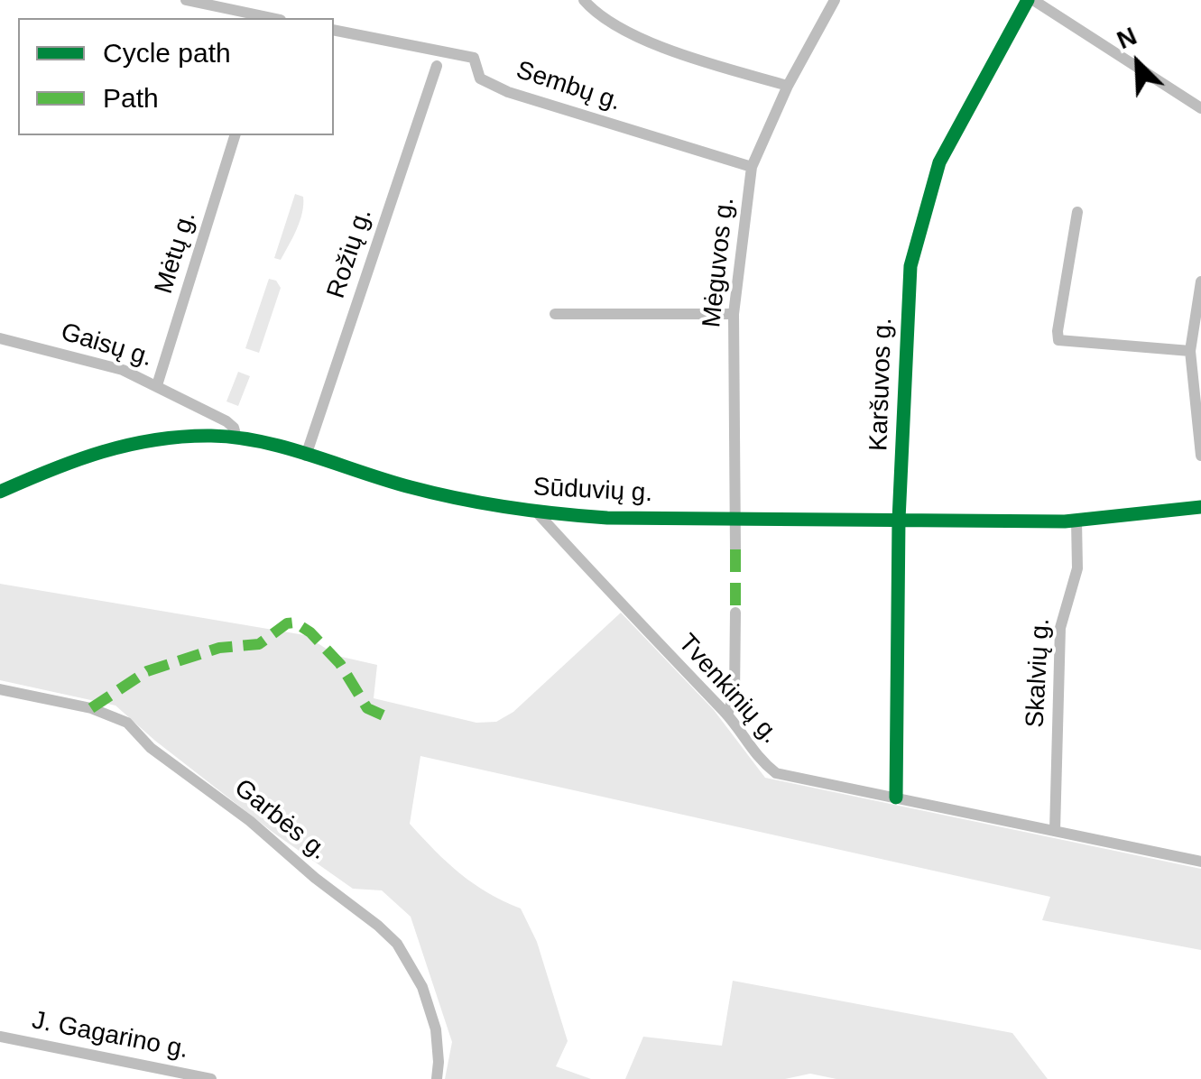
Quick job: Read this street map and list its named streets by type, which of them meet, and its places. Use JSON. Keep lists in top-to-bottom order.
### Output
{
  "streets": {
    "street": [
      "Sembų g.",
      "Mėtų g.",
      "Rožių g.",
      "Mėguvos g.",
      "Gaisų g.",
      "Karšuvos g.",
      "Sūduvių g.",
      "Skalvių g.",
      "Tvenkinių g.",
      "Garbės g.",
      "J. Gagarino g."
    ]
  },
  "crossings": [
    ["Sembų g.", "Mėguvos g."],
    ["Mėtų g.", "Gaisų g."],
    ["Rožių g.", "Sūduvių g."],
    ["Mėguvos g.", "Sūduvių g."],
    ["Gaisų g.", "Sūduvių g."],
    ["Karšuvos g.", "Sūduvių g."],
    ["Karšuvos g.", "Tvenkinių g."],
    ["Sūduvių g.", "Skalvių g."],
    ["Sūduvių g.", "Tvenkinių g."],
    ["Skalvių g.", "Tvenkinių g."]
  ],
  "legend": ["Cycle path", "Path"],
  "north": "top left"
}
